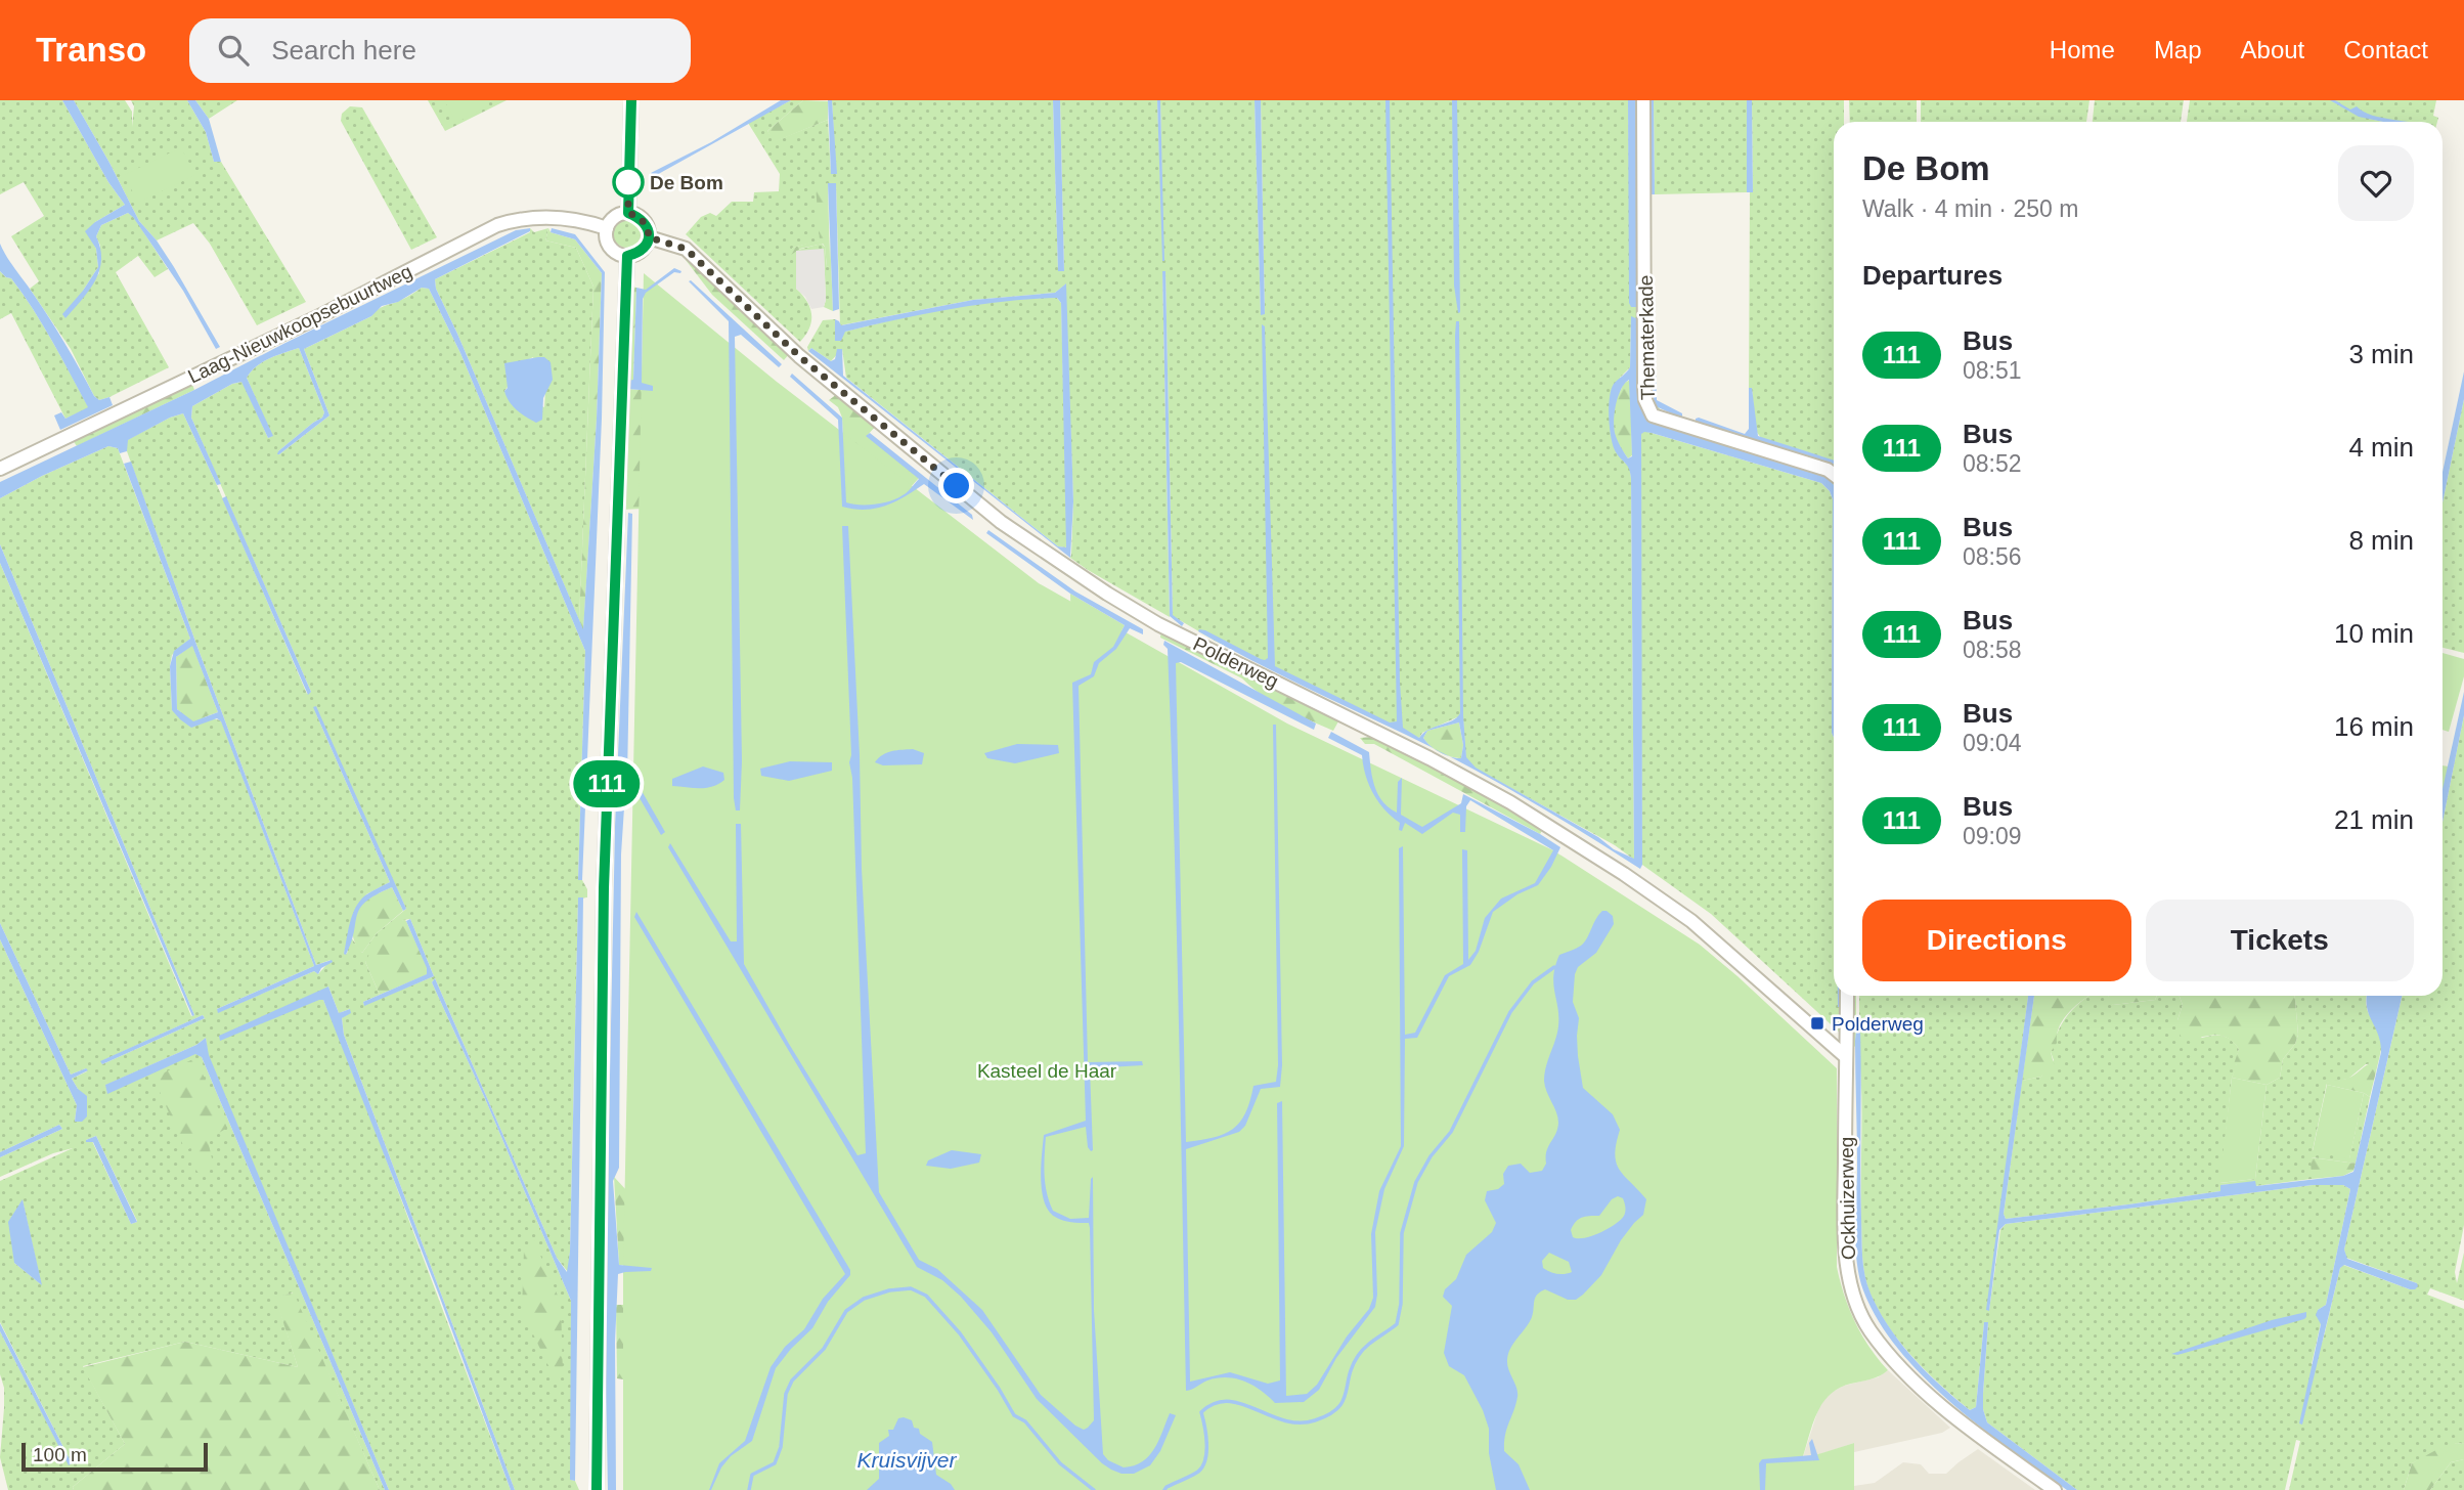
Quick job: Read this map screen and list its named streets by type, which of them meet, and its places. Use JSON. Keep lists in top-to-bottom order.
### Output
{
  "streets": {
    "street": [
      "Laag-Nieuwkoopsebuurtweg",
      "Thematerkade",
      "Polderweg",
      "Ockhuizerweg"
    ]
  },
  "crossings": [
    ["Laag-Nieuwkoopsebuurtweg", "Polderweg"],
    ["Polderweg", "Ockhuizerweg"]
  ],
  "water": ["Kruisvijver"],
  "parks": ["Kasteel de Haar"],
  "places": {
    "other": ["De Bom"],
    "transit": ["Polderweg"]
  },
  "lines": ["bus line 111"],
  "scale_bar": "100 m",
  "page": {
    "header": "Transo",
    "search": "Search here",
    "nav": [
      "Home",
      "Map",
      "About",
      "Contact"
    ],
    "on_map": "111",
    "heading": [
      ["De Bom", "Walk · 4 min · 250 m"],
      "Departures"
    ],
    "list": [
      {
        "mark": "111",
        "name": "Bus",
        "note": "08:51",
        "value": "3 min"
      },
      {
        "mark": "111",
        "name": "Bus",
        "note": "08:52",
        "value": "4 min"
      },
      {
        "mark": "111",
        "name": "Bus",
        "note": "08:56",
        "value": "8 min"
      },
      {
        "mark": "111",
        "name": "Bus",
        "note": "08:58",
        "value": "10 min"
      },
      {
        "mark": "111",
        "name": "Bus",
        "note": "09:04",
        "value": "16 min"
      },
      {
        "mark": "111",
        "name": "Bus",
        "note": "09:09",
        "value": "21 min"
      }
    ],
    "buttons": ["Directions", "Tickets"],
    "scale": "100 m"
  }
}
